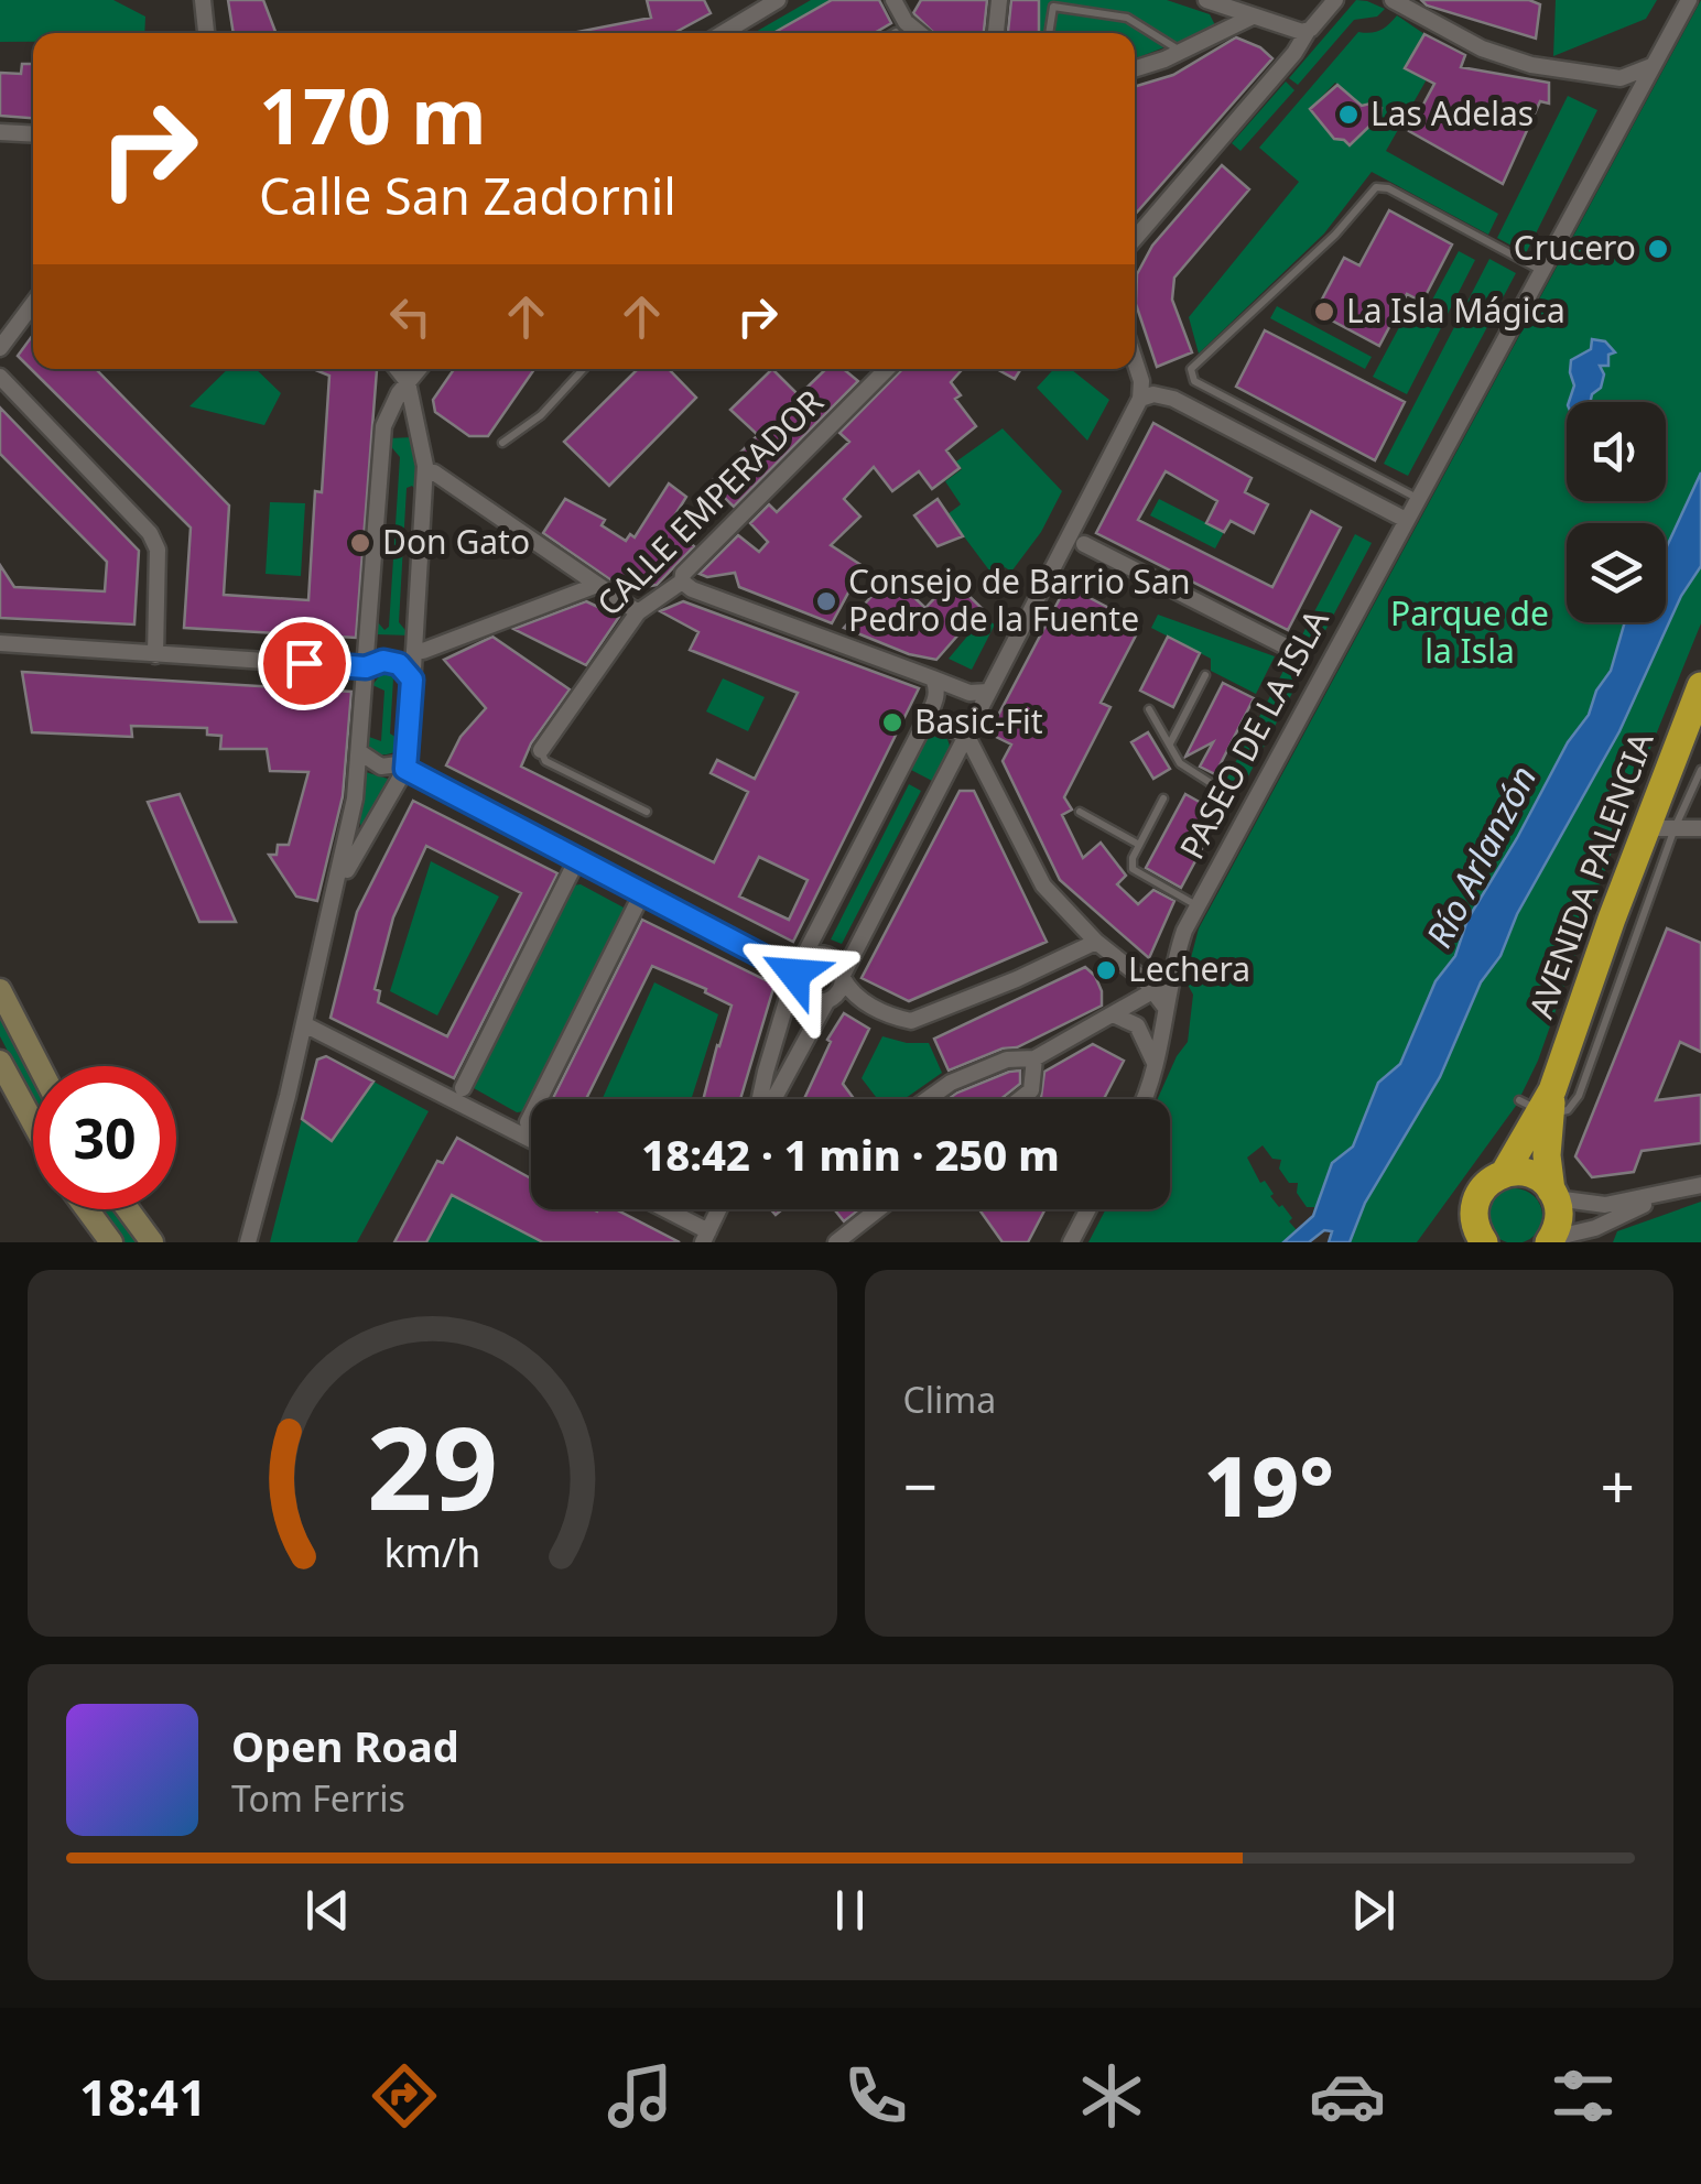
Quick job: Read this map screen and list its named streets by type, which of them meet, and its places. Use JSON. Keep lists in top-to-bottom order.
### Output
{
  "streets": {
    "highway": ["AVENIDA PALENCIA"],
    "street": ["CALLE EMPERADOR", "PASEO DE LA ISLA"]
  },
  "water": ["Río Arlanzón"],
  "parks": ["Parque de la Isla"],
  "places": [
    "Las Adelas",
    "Crucero",
    "La Isla Mágica",
    "Don Gato",
    "Consejo de Barrio San Pedro de la Fuente",
    "Basic-Fit",
    "Lechera"
  ],
  "page": {
    "turn": ["170 m", "Calle San Zadornil"],
    "limit": "30",
    "trip": "18:42 · 1 min · 250 m",
    "tile": "Clima",
    "heat": ["−", "19°", "+"],
    "song": ["Open Road", "Tom Ferris"],
    "tabs": "18:41",
    "gauge": ["29", "km/h"]
  }
}
